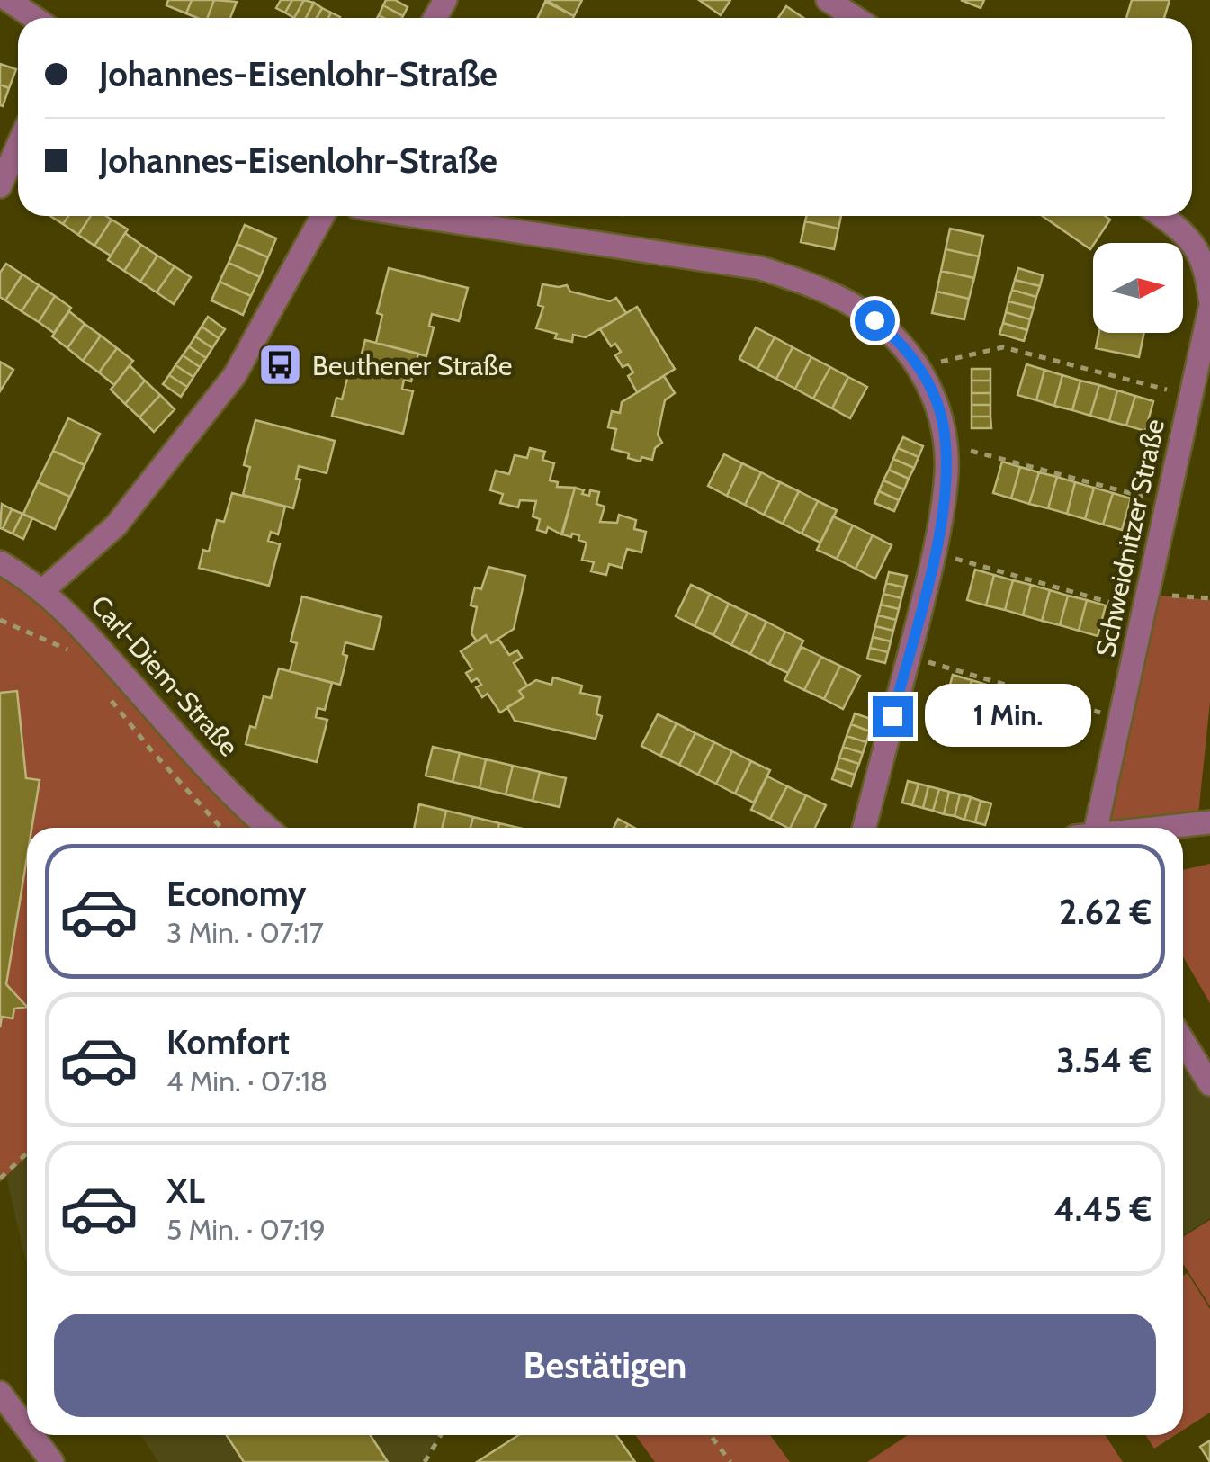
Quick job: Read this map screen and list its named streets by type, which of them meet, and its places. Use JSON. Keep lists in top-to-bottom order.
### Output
{
  "streets": {
    "street": ["Schweidnitzer Straße", "Carl-Diem-Straße"]
  },
  "places": {
    "bus stop": ["Beuthener Straße"]
  },
  "north": "right",
  "page": {
    "banner": ["Johannes-Eisenlohr-Straße", "Johannes-Eisenlohr-Straße"],
    "bubble": "1 Min.",
    "list": [
      {
        "name": "Economy",
        "note": "3 Min. · 07:17",
        "value": "2.62 €"
      },
      {
        "name": "Komfort",
        "note": "4 Min. · 07:18",
        "value": "3.54 €"
      },
      {
        "name": "XL",
        "note": "5 Min. · 07:19",
        "value": "4.45 €"
      }
    ],
    "buttons": "Bestätigen"
  }
}
